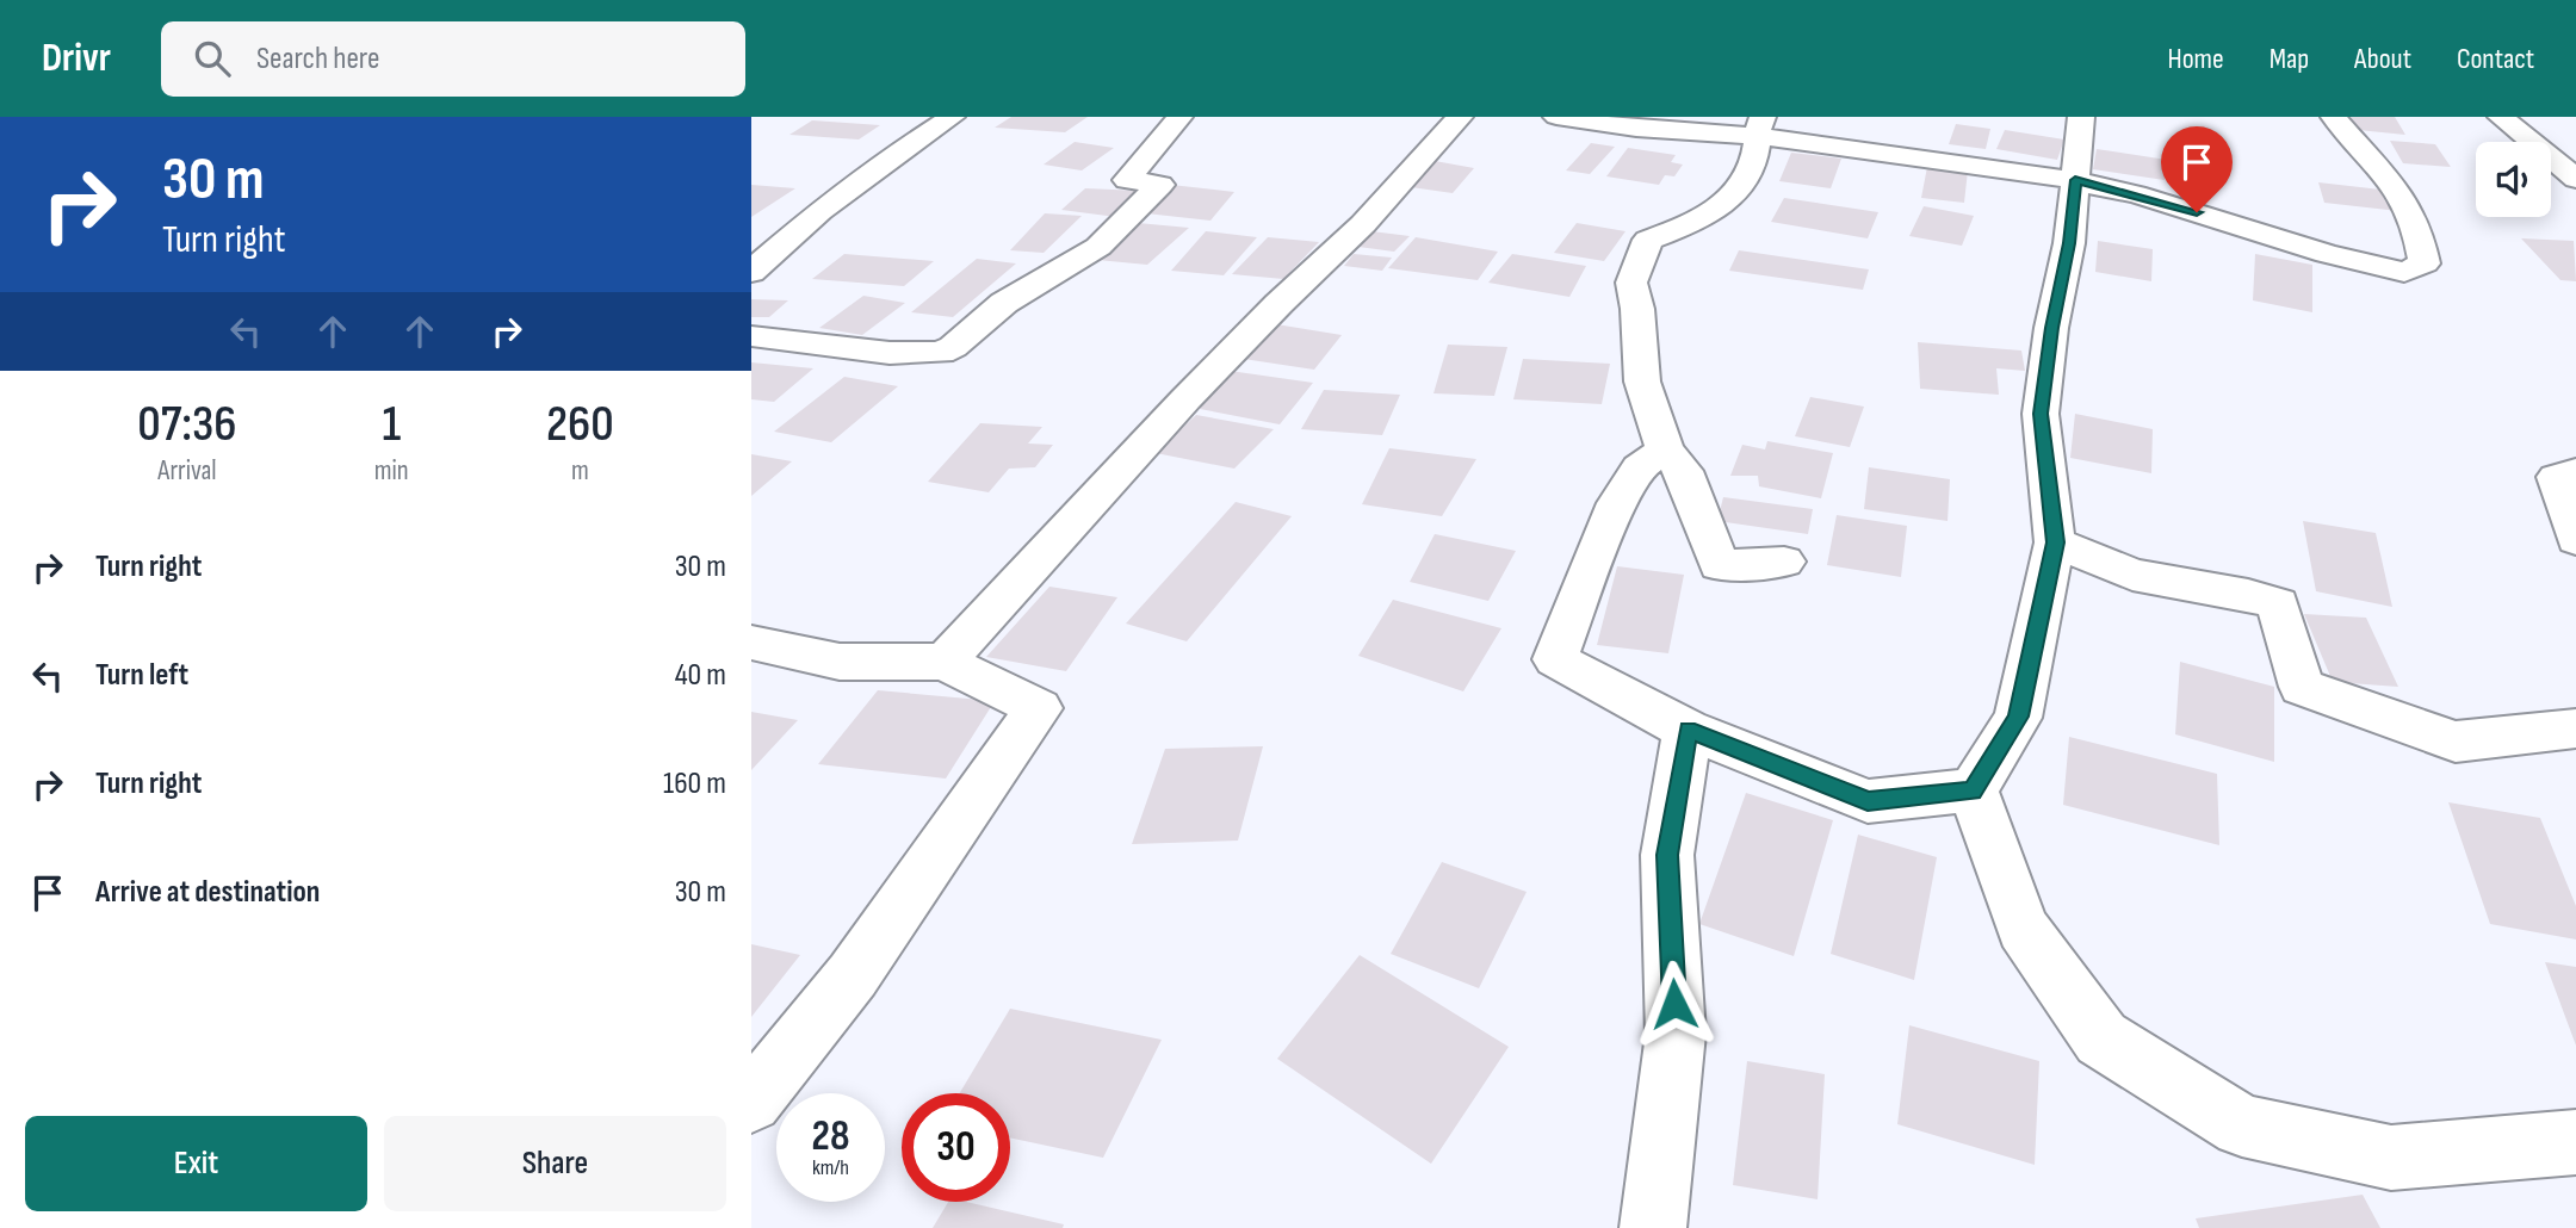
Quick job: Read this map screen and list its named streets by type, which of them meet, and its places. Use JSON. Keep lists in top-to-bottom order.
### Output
{
  "page": {
    "header": "Drivr",
    "search": "Search here",
    "nav": [
      "Home",
      "Map",
      "About",
      "Contact"
    ],
    "turn": ["30 m", "Turn right"],
    "eta": [
      "07:36",
      "Arrival",
      "1",
      "min",
      "260",
      "m"
    ],
    "list": [
      {
        "name": "Turn right",
        "value": "30 m"
      },
      {
        "name": "Turn left",
        "value": "40 m"
      },
      {
        "name": "Turn right",
        "value": "160 m"
      },
      {
        "name": "Arrive at destination",
        "value": "30 m"
      }
    ],
    "speed": "28 km/h",
    "limit": "30",
    "buttons": ["Exit", "Share"]
  }
}
